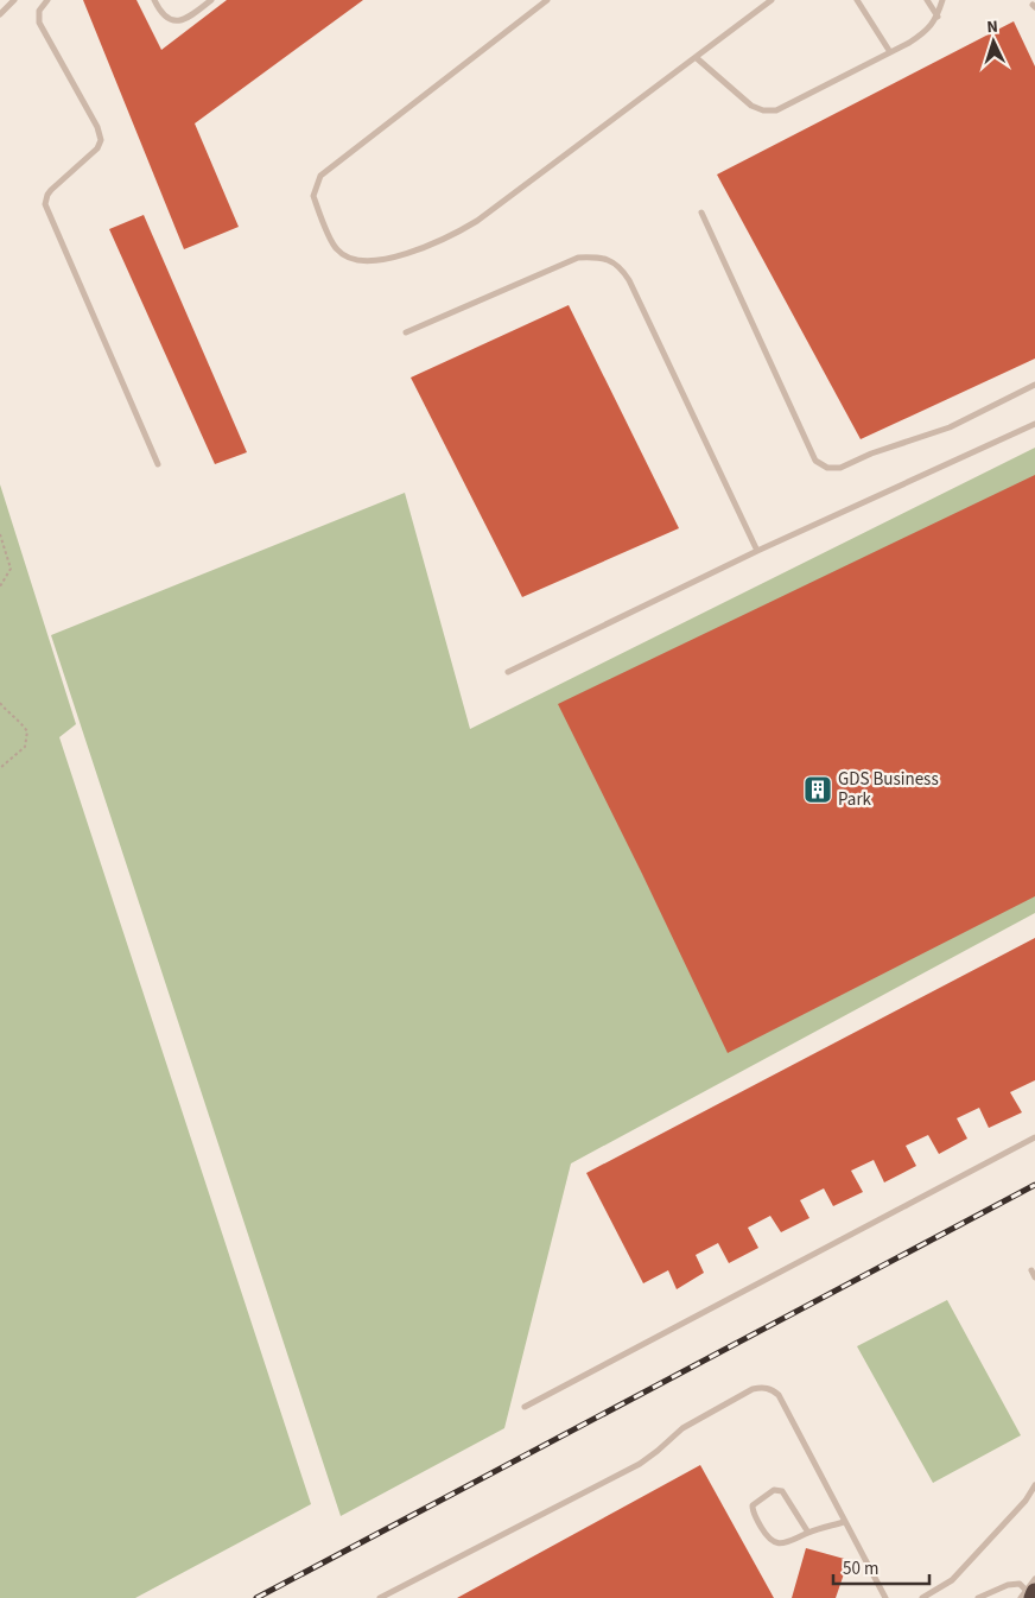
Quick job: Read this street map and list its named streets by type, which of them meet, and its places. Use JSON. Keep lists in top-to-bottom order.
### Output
{
  "places": {
    "building": ["GDS Business Park"]
  },
  "scale_bar": "50 m",
  "north": "top"
}
